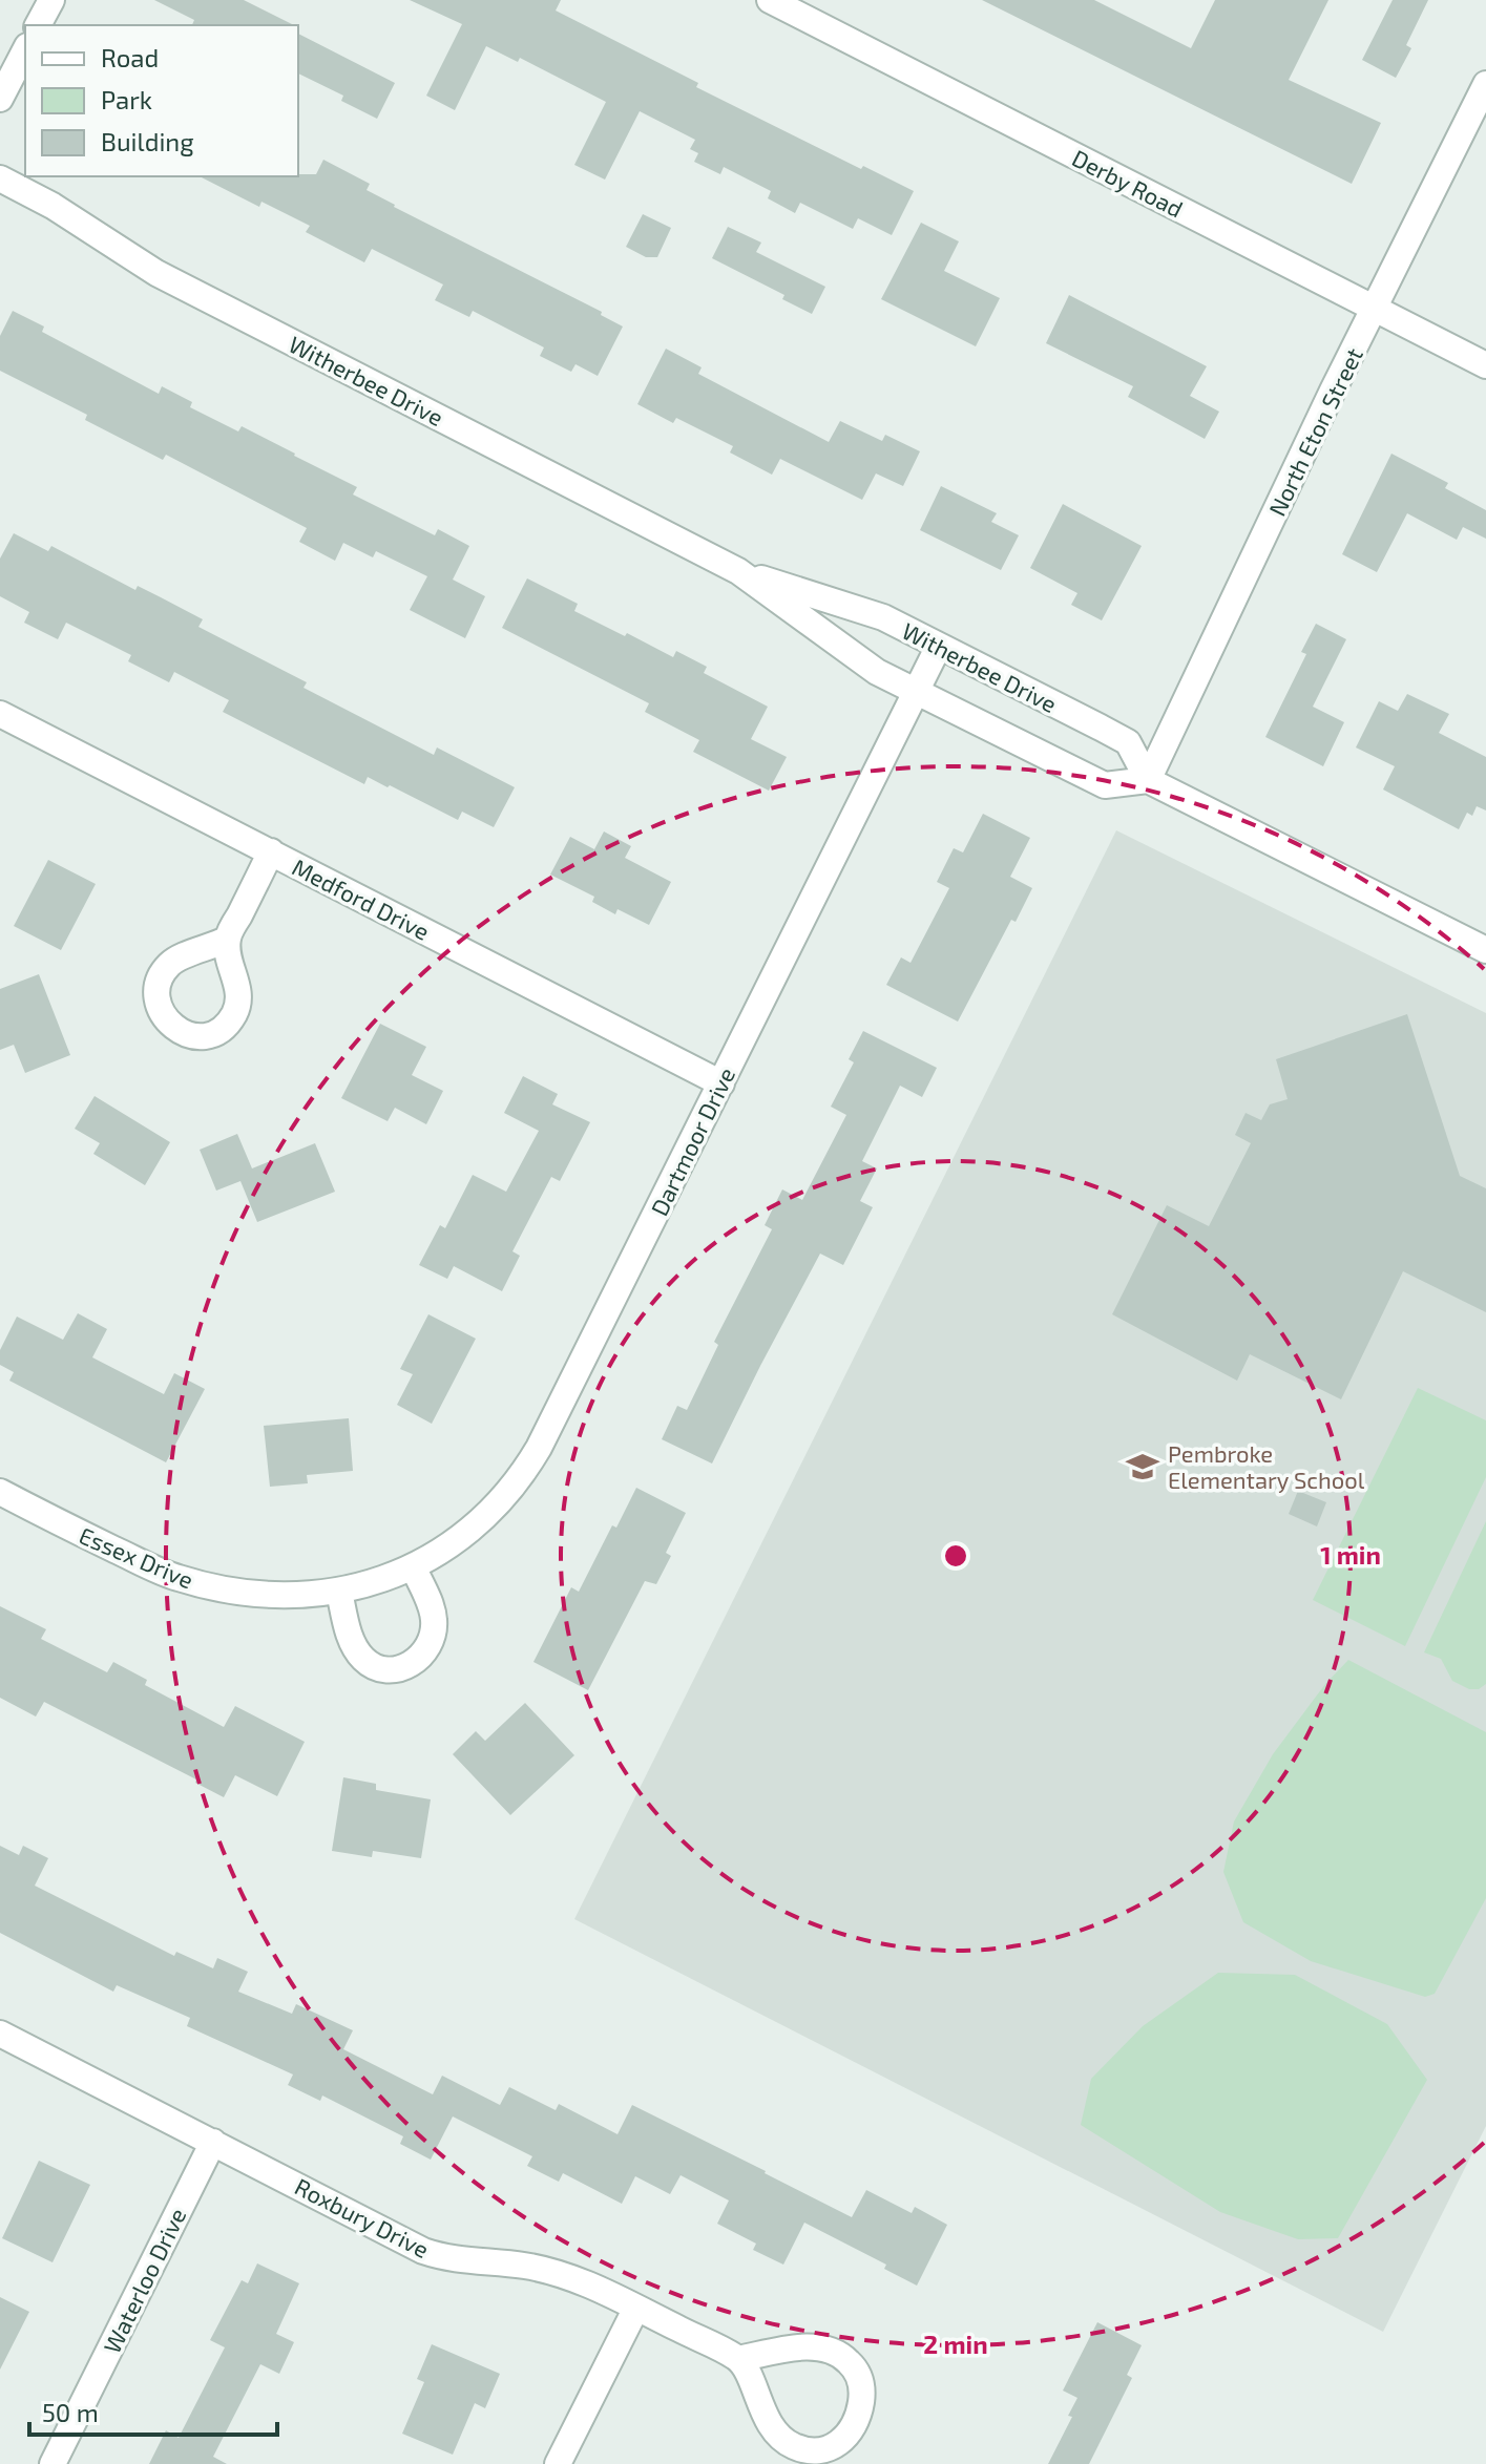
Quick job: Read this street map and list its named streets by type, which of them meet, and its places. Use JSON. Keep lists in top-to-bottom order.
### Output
{
  "streets": {
    "street": [
      "Derby Road",
      "Witherbee Drive",
      "North Eton Street",
      "Medford Drive",
      "Dartmoor Drive",
      "Essex Drive",
      "Roxbury Drive",
      "Waterloo Drive"
    ]
  },
  "crossings": [
    ["Derby Road", "North Eton Street"],
    ["Witherbee Drive", "North Eton Street"],
    ["Witherbee Drive", "Dartmoor Drive"],
    ["Medford Drive", "Dartmoor Drive"],
    ["Dartmoor Drive", "Essex Drive"],
    ["Roxbury Drive", "Waterloo Drive"]
  ],
  "places": {
    "school or university": ["Pembroke Elementary School"]
  },
  "legend": ["Road", "Park", "Building"],
  "scale_bar": "50 m",
  "rings": ["1 min", "2 min"]
}
